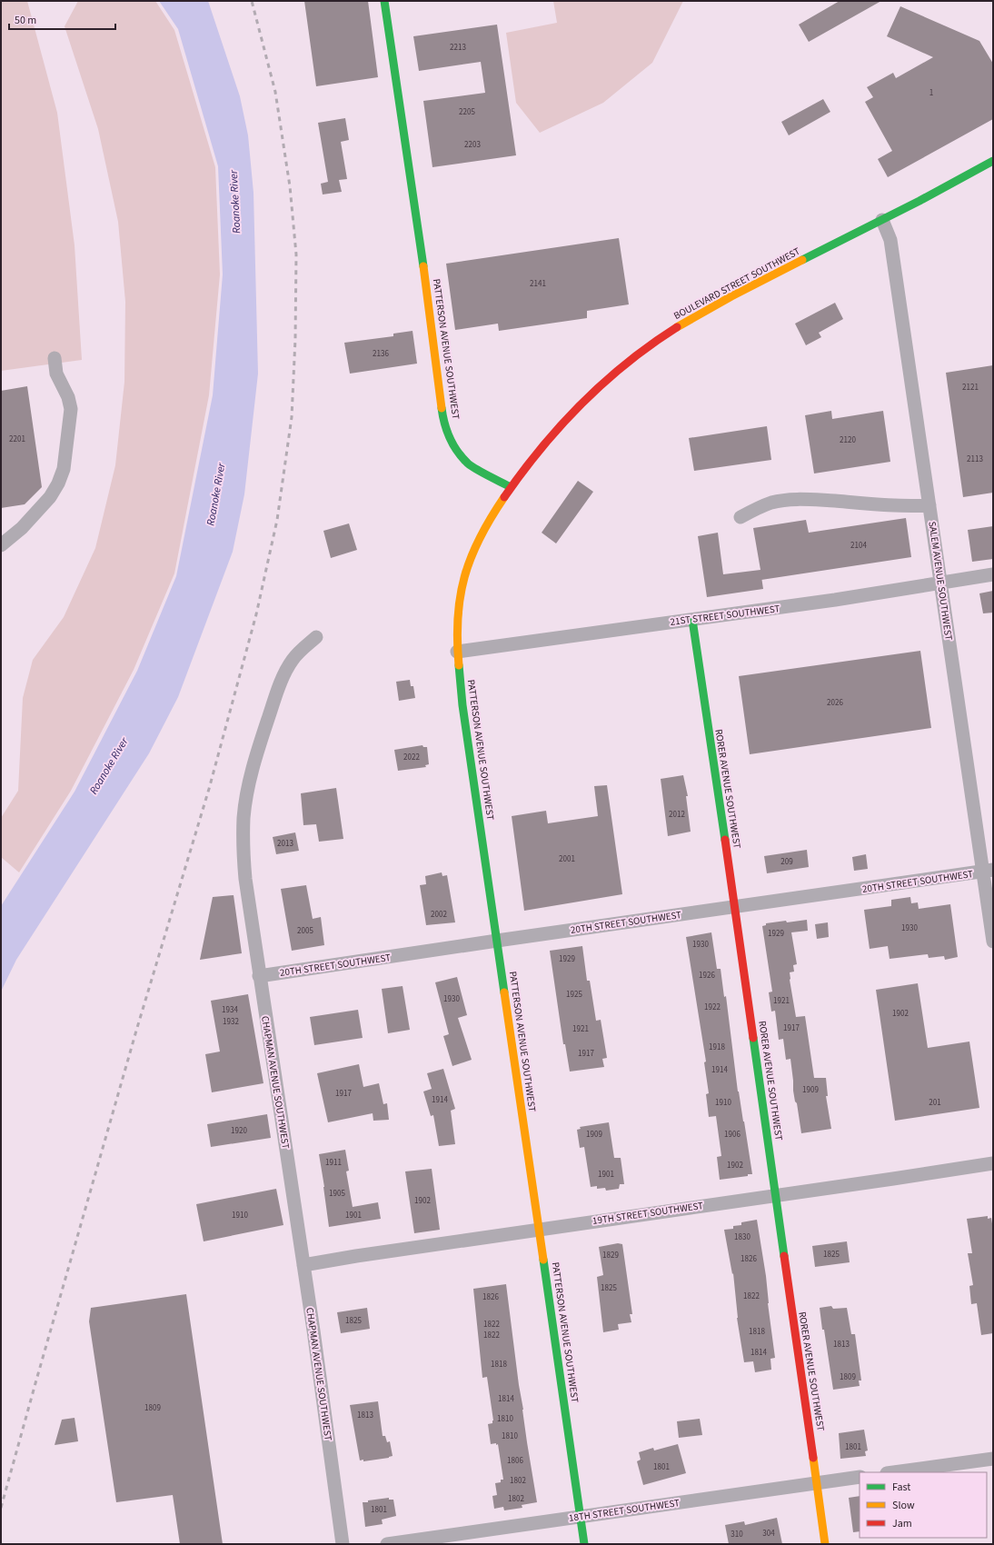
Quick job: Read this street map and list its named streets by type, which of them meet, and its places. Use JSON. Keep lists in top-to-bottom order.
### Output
{
  "streets": {
    "main road": ["BOULEVARD STREET SOUTHWEST", "PATTERSON AVENUE SOUTHWEST", "RORER AVENUE SOUTHWEST"],
    "street": [
      "SALEM AVENUE SOUTHWEST",
      "21ST STREET SOUTHWEST",
      "20TH STREET SOUTHWEST",
      "CHAPMAN AVENUE SOUTHWEST",
      "19TH STREET SOUTHWEST",
      "18TH STREET SOUTHWEST"
    ]
  },
  "crossings": [
    ["BOULEVARD STREET SOUTHWEST", "PATTERSON AVENUE SOUTHWEST"],
    ["BOULEVARD STREET SOUTHWEST", "SALEM AVENUE SOUTHWEST"],
    ["PATTERSON AVENUE SOUTHWEST", "21ST STREET SOUTHWEST"],
    ["PATTERSON AVENUE SOUTHWEST", "20TH STREET SOUTHWEST"],
    ["PATTERSON AVENUE SOUTHWEST", "19TH STREET SOUTHWEST"],
    ["PATTERSON AVENUE SOUTHWEST", "18TH STREET SOUTHWEST"],
    ["SALEM AVENUE SOUTHWEST", "21ST STREET SOUTHWEST"],
    ["SALEM AVENUE SOUTHWEST", "20TH STREET SOUTHWEST"],
    ["21ST STREET SOUTHWEST", "RORER AVENUE SOUTHWEST"],
    ["RORER AVENUE SOUTHWEST", "20TH STREET SOUTHWEST"],
    ["RORER AVENUE SOUTHWEST", "19TH STREET SOUTHWEST"],
    ["RORER AVENUE SOUTHWEST", "18TH STREET SOUTHWEST"],
    ["20TH STREET SOUTHWEST", "CHAPMAN AVENUE SOUTHWEST"],
    ["CHAPMAN AVENUE SOUTHWEST", "19TH STREET SOUTHWEST"]
  ],
  "water": ["Roanoke River"],
  "house_numbers": [
    "2213",
    "1",
    "2205",
    "2203",
    "2141",
    "2136",
    "2121",
    "2201",
    "2120",
    "2113",
    "2104",
    "2026",
    "2022",
    "2012",
    "2013",
    "2001",
    "209",
    "2002",
    "1930",
    "2005",
    "1929",
    "1930",
    "1929",
    "1926",
    "1925",
    "1930",
    "1921",
    "1922",
    "1934",
    "1902",
    "1932",
    "1917",
    "1921",
    "1918",
    "1917",
    "1914",
    "1909",
    "1917",
    "1914",
    "1910",
    "201",
    "1920",
    "1909",
    "1906",
    "1911",
    "1902",
    "1901",
    "1905",
    "1902",
    "1910",
    "1901",
    "1830",
    "1825",
    "1829",
    "1826",
    "1825",
    "1822",
    "1826",
    "1825",
    "1822",
    "1818",
    "1822",
    "1813",
    "1814",
    "1818",
    "1809",
    "1814",
    "1809",
    "1813",
    "1810",
    "1810",
    "1801",
    "1806",
    "1801",
    "1802",
    "1802",
    "1801",
    "304",
    "310"
  ],
  "legend": ["Fast", "Slow", "Jam"],
  "scale_bar": "50 m"
}
